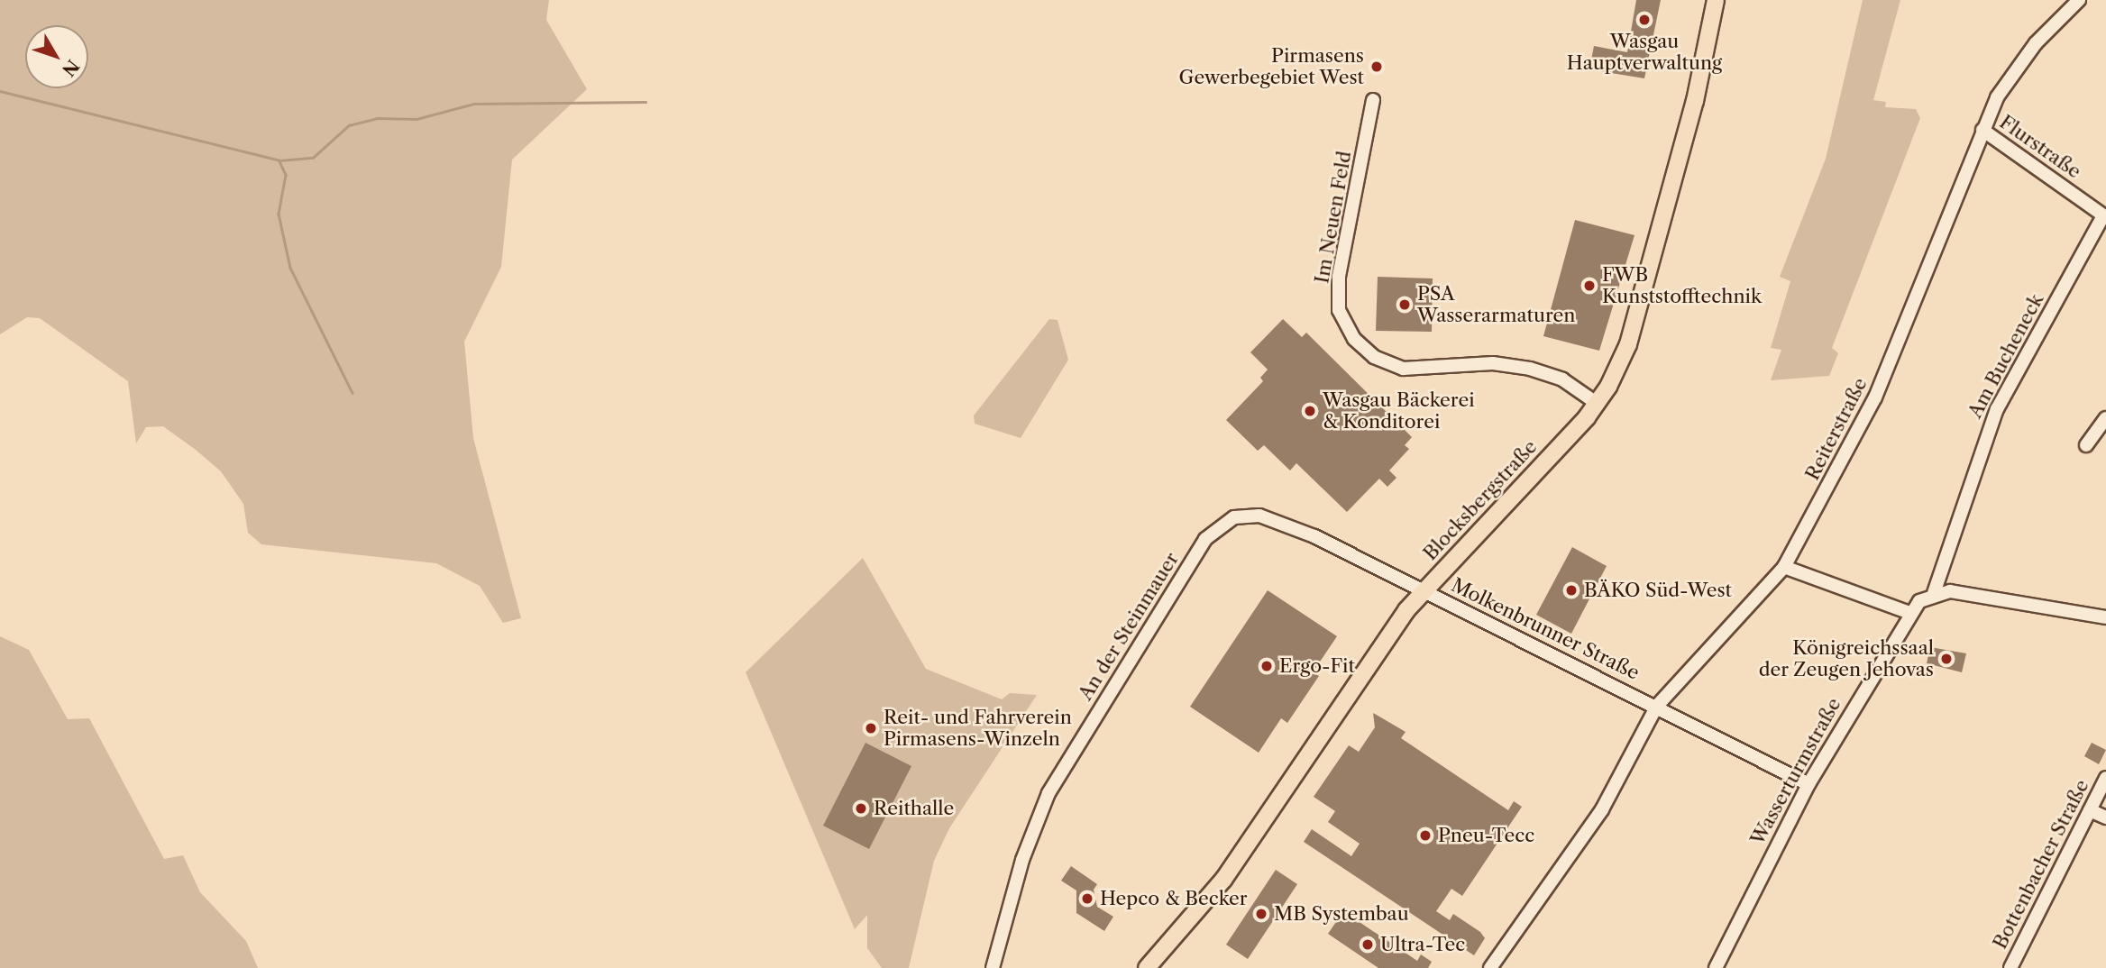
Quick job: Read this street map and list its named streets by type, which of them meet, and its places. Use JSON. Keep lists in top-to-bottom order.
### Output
{
  "streets": {
    "main road": ["Blocksbergstraße"],
    "street": [
      "Flurstraße",
      "Im Neuen Feld",
      "Am Bucheneck",
      "Reiterstraße",
      "An der Steinmauer",
      "Molkenbrunner Straße",
      "Wasserturmstraße",
      "Bottenbacher Straße"
    ]
  },
  "crossings": [
    ["Flurstraße", "Am Bucheneck"],
    ["Flurstraße", "Reiterstraße"],
    ["Im Neuen Feld", "Blocksbergstraße"],
    ["Am Bucheneck", "Wasserturmstraße"],
    ["Reiterstraße", "Molkenbrunner Straße"],
    ["Blocksbergstraße", "Molkenbrunner Straße"],
    ["An der Steinmauer", "Molkenbrunner Straße"],
    ["Molkenbrunner Straße", "Wasserturmstraße"]
  ],
  "places": [
    "Wasgau Hauptverwaltung",
    "Pirmasens Gewerbegebiet West",
    "FWB Kunststofftechnik",
    "PSA Wasserarmaturen",
    "Wasgau Bäckerei & Konditorei",
    "BÄKO Süd-West",
    "Königreichssaal der Zeugen Jehovas",
    "Ergo-Fit",
    "Reit- und Fahrverein Pirmasens-Winzeln",
    "Reithalle",
    "Pneu-Tecc",
    "Hepco & Becker",
    "MB Systembau",
    "Ultra-Tec"
  ],
  "north": "bottom right"
}
